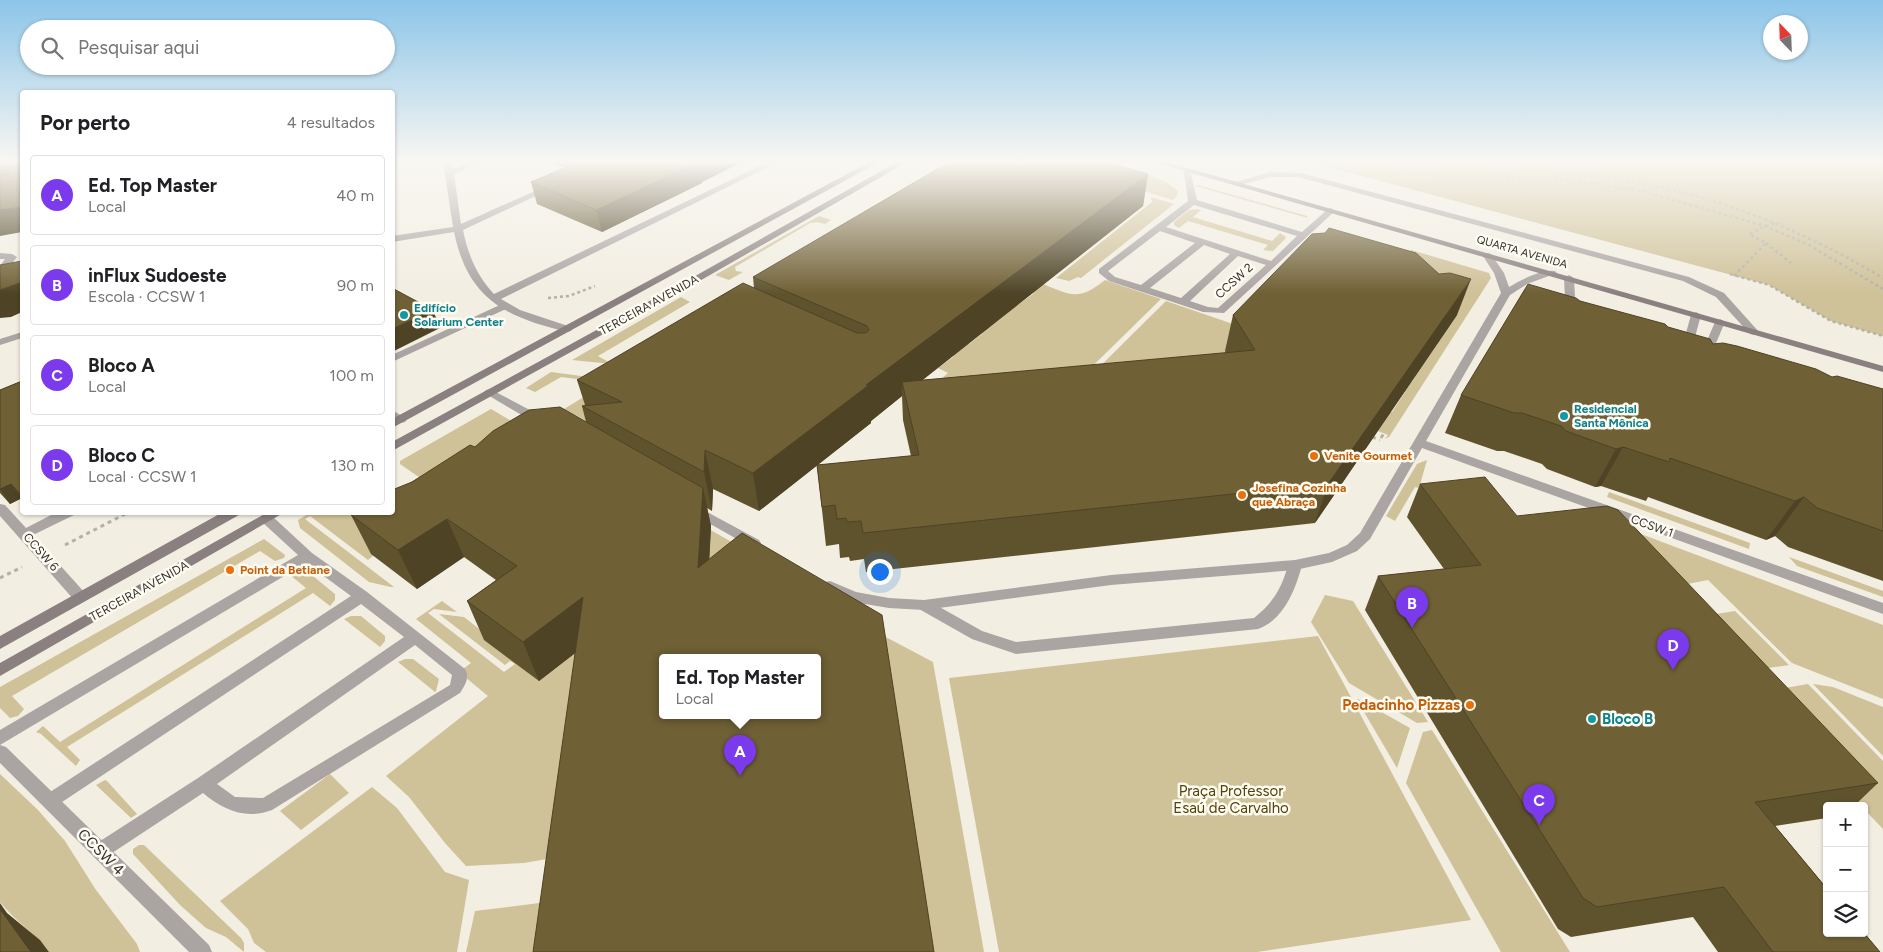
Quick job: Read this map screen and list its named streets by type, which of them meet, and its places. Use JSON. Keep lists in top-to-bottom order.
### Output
{
  "streets": {
    "street": [
      "QUARTA AVENIDA",
      "CCSW 2",
      "TERCEIRA AVENIDA",
      "CCSW 1",
      "CCSW 6",
      "CCSW 4"
    ]
  },
  "crossings": [
    ["QUARTA AVENIDA", "CCSW 2"],
    ["TERCEIRA AVENIDA", "CCSW 6"]
  ],
  "parks": ["Praça Professor Esaú de Carvalho"],
  "places": [
    "Edifício Solarium Center",
    "Residencial Santa Mônica",
    "Venite Gourmet",
    "Josefina Cozinha que Abraça",
    "Point da Betiane",
    "Pedacinho Pizzas",
    "Bloco B"
  ],
  "north": "top left",
  "page": {
    "search": "Pesquisar aqui",
    "heading": ["Por perto", "4 resultados"],
    "list": [
      {
        "mark": "A",
        "name": "Ed. Top Master",
        "note": "Local",
        "value": "40 m"
      },
      {
        "mark": "B",
        "name": "inFlux Sudoeste",
        "note": "Escola · CCSW 1",
        "value": "90 m"
      },
      {
        "mark": "C",
        "name": "Bloco A",
        "note": "Local",
        "value": "100 m"
      },
      {
        "mark": "D",
        "name": "Bloco C",
        "note": "Local · CCSW 1",
        "value": "130 m"
      }
    ],
    "pins": [
      "B",
      "D",
      "A",
      "C"
    ],
    "popup": ["Ed. Top Master", "Local"],
    "map_buttons": ["+", "−"]
  }
}
